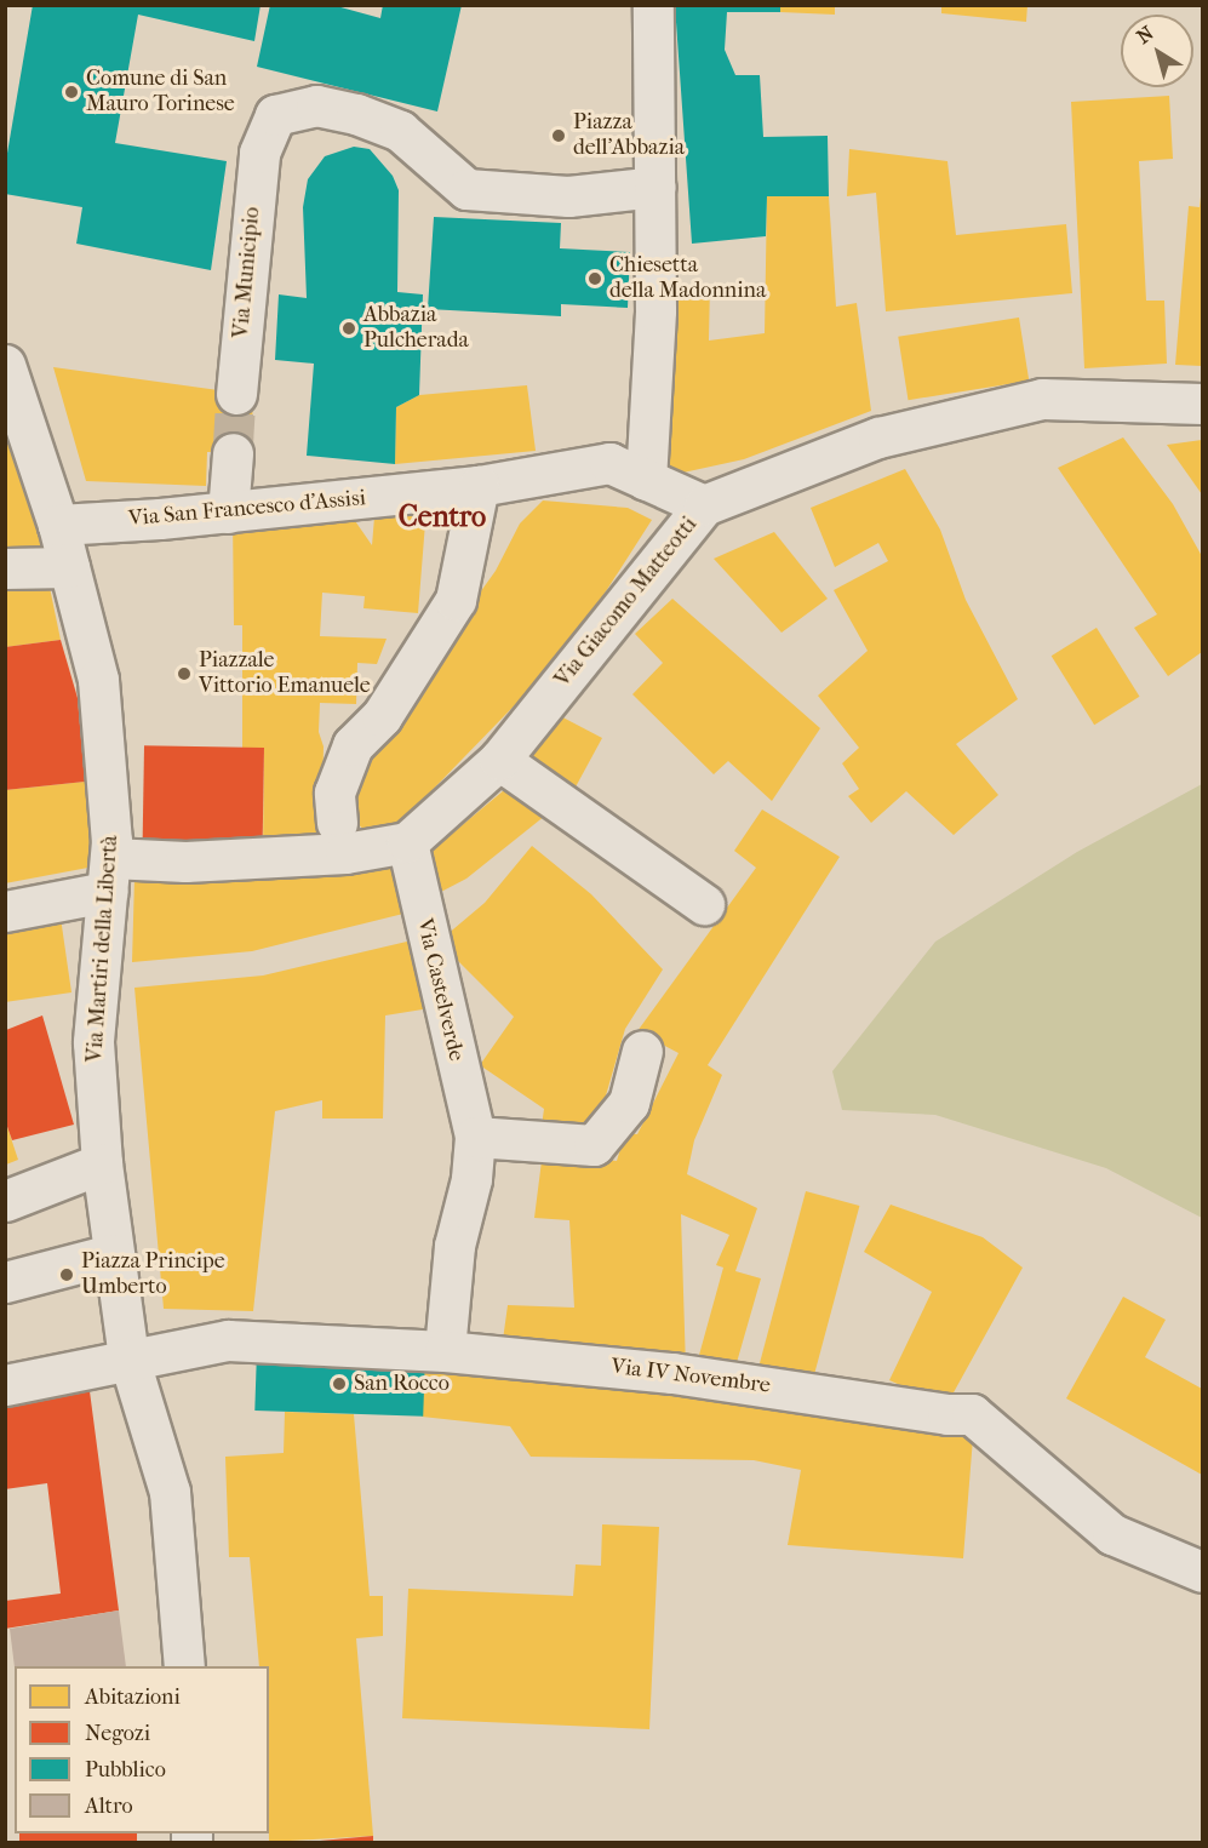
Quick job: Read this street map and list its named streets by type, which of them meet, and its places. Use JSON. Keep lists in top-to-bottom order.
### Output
{
  "streets": {
    "street": [
      "Via Municipio",
      "Via San Francesco d'Assisi",
      "Via Giacomo Matteotti",
      "Via Martiri della Libertà",
      "Via Castelverde",
      "Via IV Novembre"
    ]
  },
  "crossings": [
    ["Via San Francesco d'Assisi", "Via Giacomo Matteotti"],
    ["Via San Francesco d'Assisi", "Via Martiri della Libertà"],
    ["Via Giacomo Matteotti", "Via Castelverde"],
    ["Via Martiri della Libertà", "Via IV Novembre"],
    ["Via Castelverde", "Via IV Novembre"]
  ],
  "districts": ["Centro"],
  "places": [
    "Comune di San Mauro Torinese",
    "Piazza dell'Abbazia",
    "Chiesetta della Madonnina",
    "Abbazia Pulcherada",
    "Piazzale Vittorio Emanuele",
    "Piazza Principe Umberto",
    "San Rocco"
  ],
  "legend": [
    "Abitazioni",
    "Negozi",
    "Pubblico",
    "Altro"
  ],
  "north": "top left"
}
